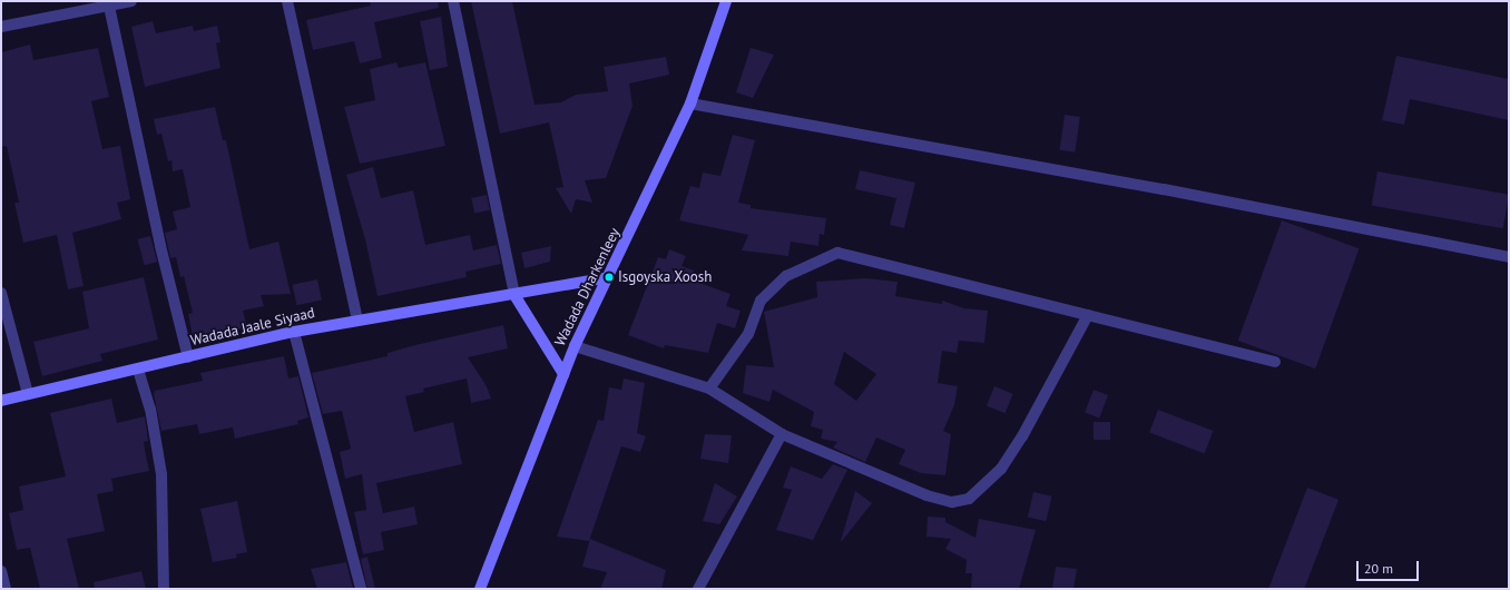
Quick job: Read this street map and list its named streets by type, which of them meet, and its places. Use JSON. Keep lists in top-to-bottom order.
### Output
{
  "streets": {
    "main road": ["Wadada Dharkenleey", "Wadada Jaale Siyaad"]
  },
  "crossings": [
    ["Wadada Dharkenleey", "Wadada Jaale Siyaad"]
  ],
  "places": ["Isgoyska Xoosh"],
  "scale_bar": "20 m"
}
